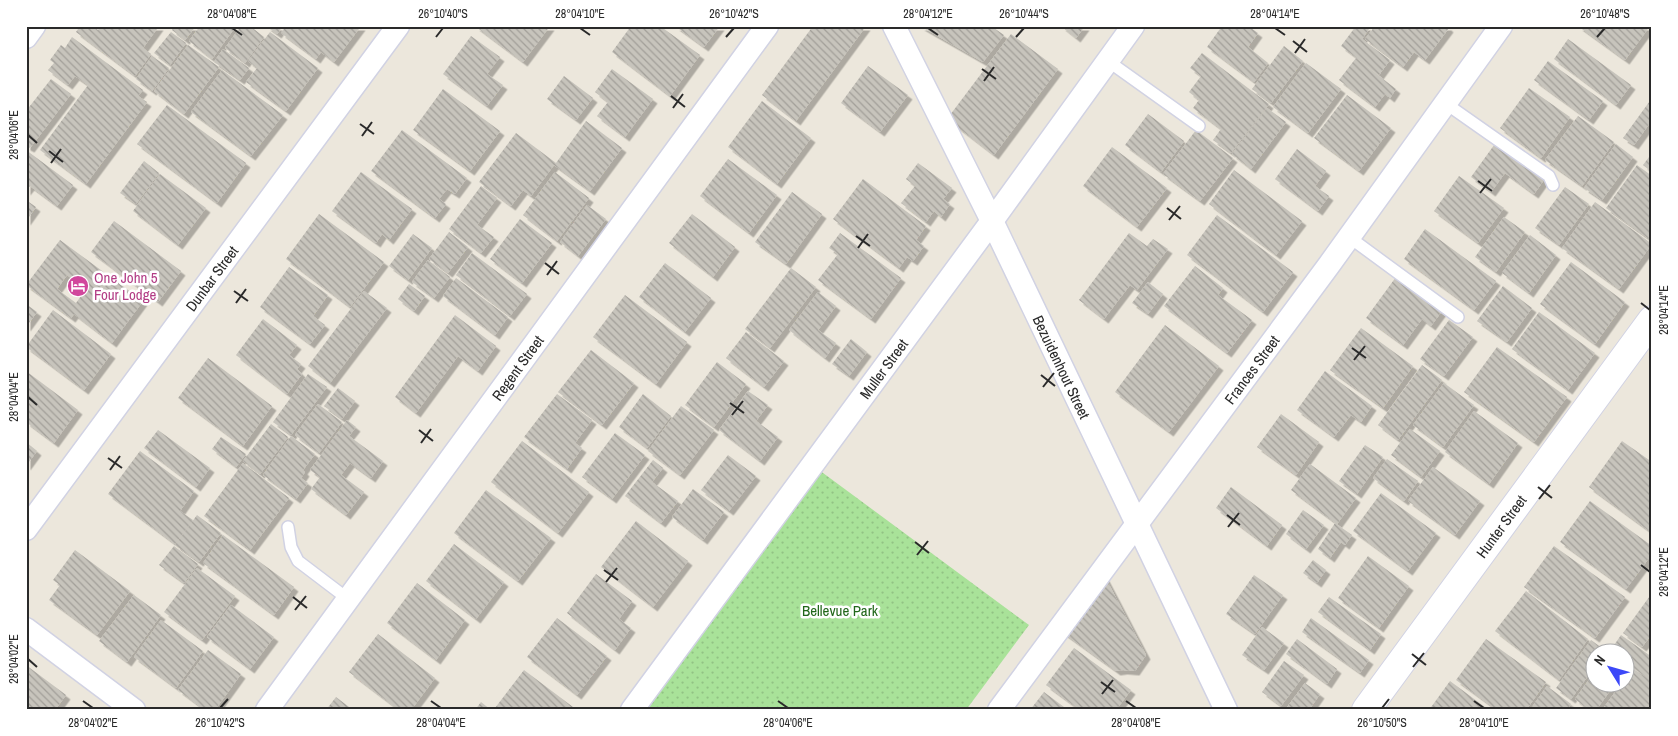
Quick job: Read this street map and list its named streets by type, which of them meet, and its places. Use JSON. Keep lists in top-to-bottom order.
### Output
{
  "streets": {
    "main road": ["Hunter Street"],
    "street": [
      "Dunbar Street",
      "Bezuidenhout Street",
      "Regent Street",
      "Muller Street",
      "Frances Street"
    ]
  },
  "crossings": [
    ["Bezuidenhout Street", "Muller Street"],
    ["Bezuidenhout Street", "Frances Street"]
  ],
  "parks": ["Bellevue Park"],
  "places": {
    "hotel": ["One John 5 Four Lodge"]
  },
  "north": "top left",
  "coordinates": [
    "28°04'08\"E",
    "26°10'40\"S",
    "28°04'10\"E",
    "26°10'42\"S",
    "28°04'12\"E",
    "26°10'44\"S",
    "28°04'14\"E",
    "26°10'48\"S",
    "28°04'06\"E",
    "28°04'04\"E",
    "28°04'02\"E",
    "26°10'50\"S"
  ]
}
